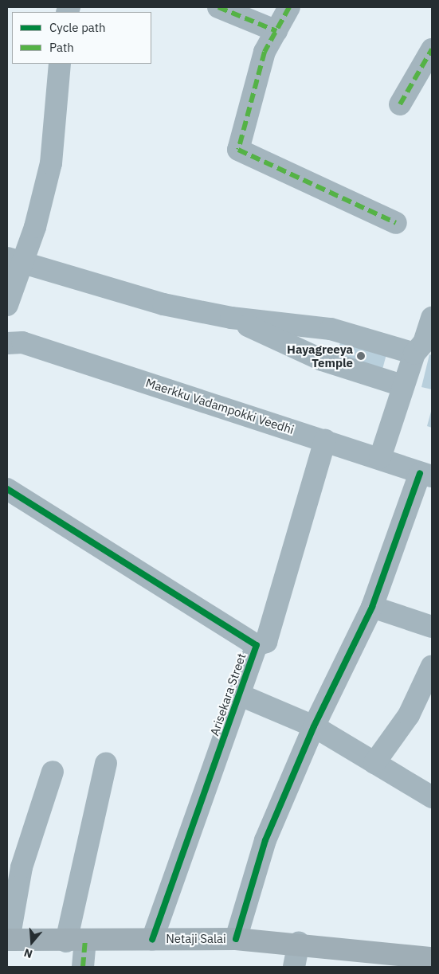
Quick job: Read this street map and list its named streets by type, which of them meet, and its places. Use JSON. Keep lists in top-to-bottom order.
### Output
{
  "streets": {
    "main road": ["Netaji Salai"],
    "street": ["Maerkku Vadampokki Veedhi", "Arisekara Street"]
  },
  "crossings": [
    ["Arisekara Street", "Netaji Salai"]
  ],
  "places": ["Hayagreeya Temple"],
  "legend": ["Cycle path", "Path"],
  "north": "bottom"
}
